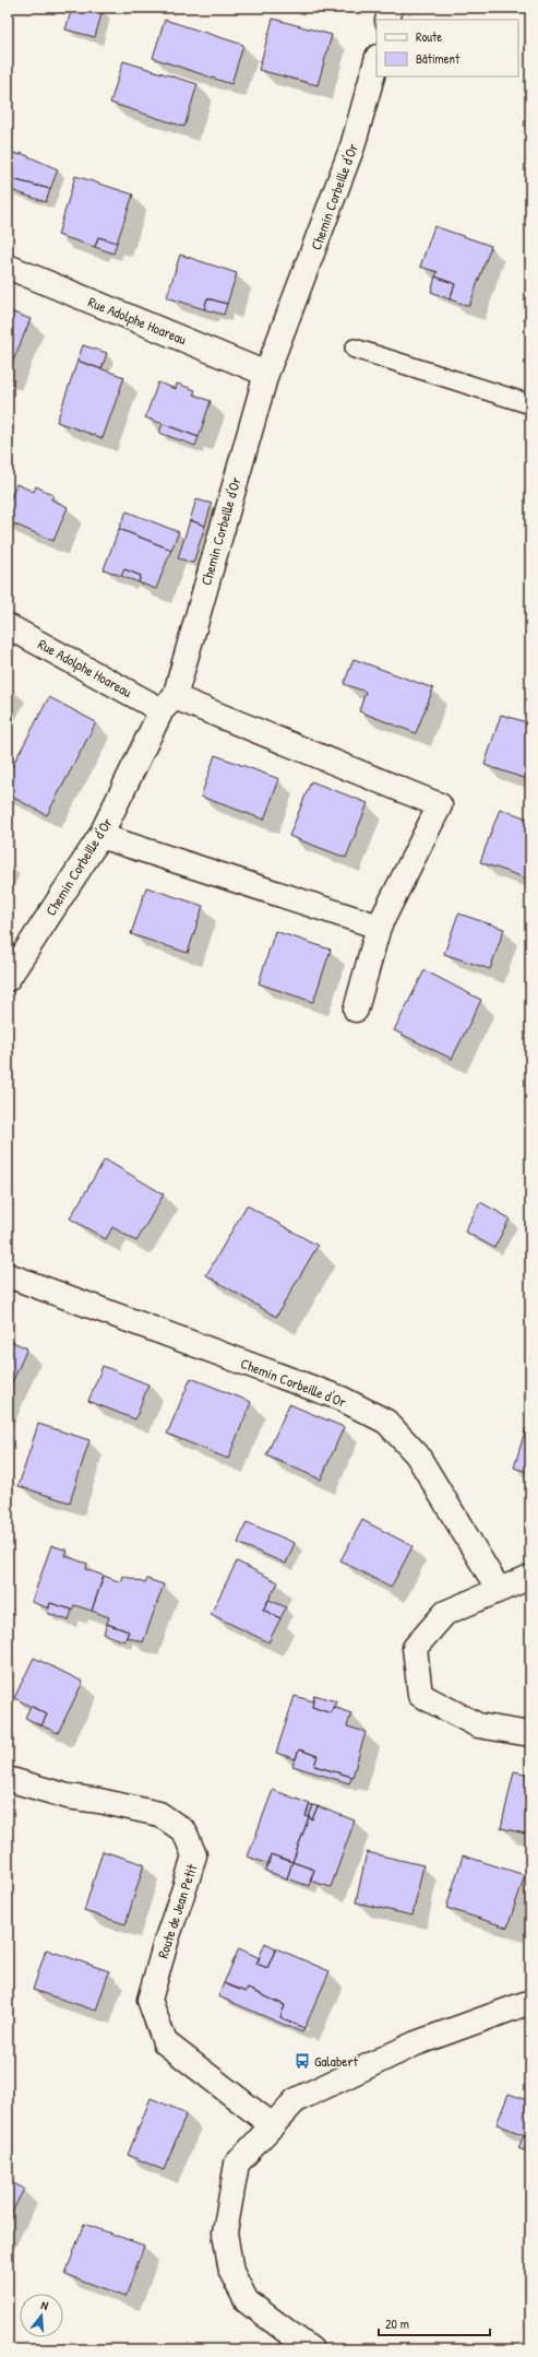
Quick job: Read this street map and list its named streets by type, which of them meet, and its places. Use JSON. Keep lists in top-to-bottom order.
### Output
{
  "streets": {
    "street": ["Chemin Corbeille d'Or", "Rue Adolphe Hoareau", "Route de Jean Petit"]
  },
  "crossings": [
    ["Chemin Corbeille d'Or", "Rue Adolphe Hoareau"]
  ],
  "places": {
    "bus stop": ["Galabert"]
  },
  "legend": ["Route", "Bâtiment"],
  "scale_bar": "20 m",
  "north": "top"
}
